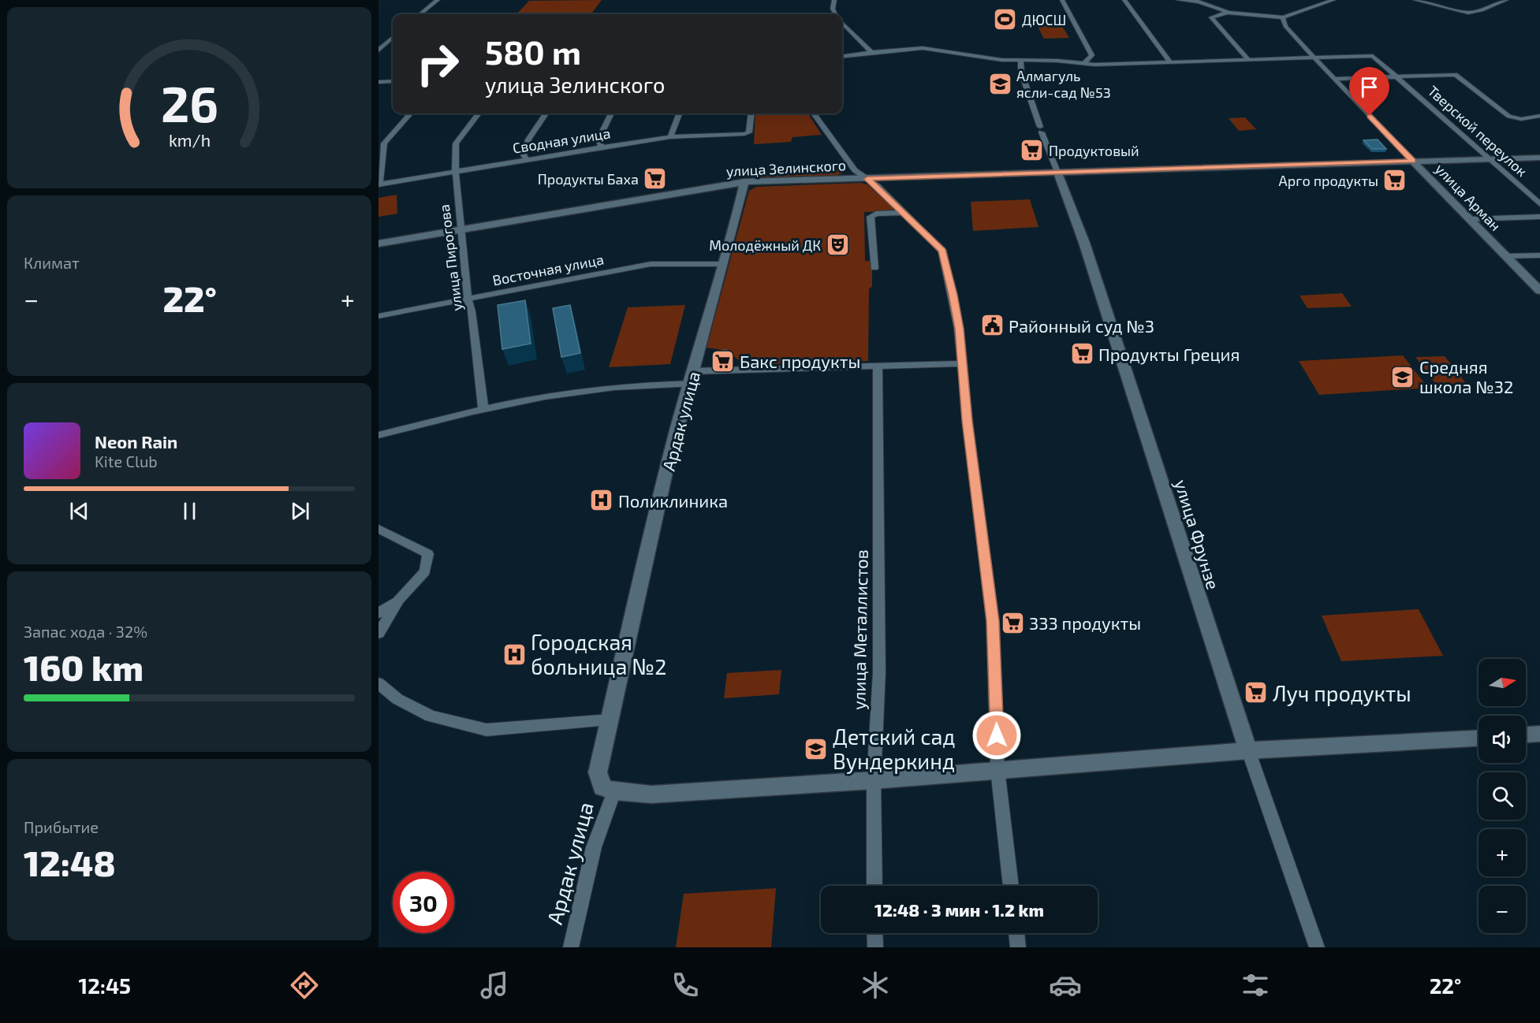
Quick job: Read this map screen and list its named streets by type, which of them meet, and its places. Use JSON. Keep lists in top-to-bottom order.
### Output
{
  "streets": {
    "street": [
      "Тверской переулок",
      "Сводная улица",
      "улица Зелинского",
      "улица Арман",
      "улица Пирогова",
      "Восточная улица",
      "Ардак улица",
      "улица Фрунзе",
      "улица Металлистов"
    ]
  },
  "crossings": [
    ["Тверской переулок", "улица Зелинского"],
    ["Тверской переулок", "улица Арман"],
    ["Тверской переулок", "улица Фрунзе"],
    ["Сводная улица", "улица Пирогова"],
    ["улица Зелинского", "улица Арман"],
    ["улица Зелинского", "улица Пирогова"],
    ["улица Зелинского", "Ардак улица"],
    ["улица Зелинского", "улица Фрунзе"],
    ["улица Пирогова", "Восточная улица"],
    ["Восточная улица", "Ардак улица"]
  ],
  "places": {
    "sports": ["ДЮСШ"],
    "school or university": ["Алмагуль ясли-сад №53", "Средняя школа №32", "Детский сад Вундеркинд"],
    "supermarket": [
      "Продуктовый",
      "Продукты Баха",
      "Арго продукты",
      "Продукты Греция",
      "Бакс продукты",
      "333 продукты",
      "Луч продукты"
    ],
    "theatre": ["Молодёжный ДК"],
    "public building": ["Районный суд №3"],
    "hospital": ["Поликлиника", "Городская больница №2"]
  },
  "north": "right",
  "page": {
    "turn": ["580 m", "улица Зелинского"],
    "tile": [
      "Климат",
      ["Запас хода · 32%", "160 km"],
      ["Прибытие", "12:48"]
    ],
    "heat": ["−", "22°", "+"],
    "song": ["Neon Rain", "Kite Club"],
    "map_buttons": ["+", "−"],
    "limit": "30",
    "trip": "12:48 · 3 мин · 1.2 km",
    "tabs": ["12:45", "22°"],
    "gauge": ["26", "km/h"]
  }
}
